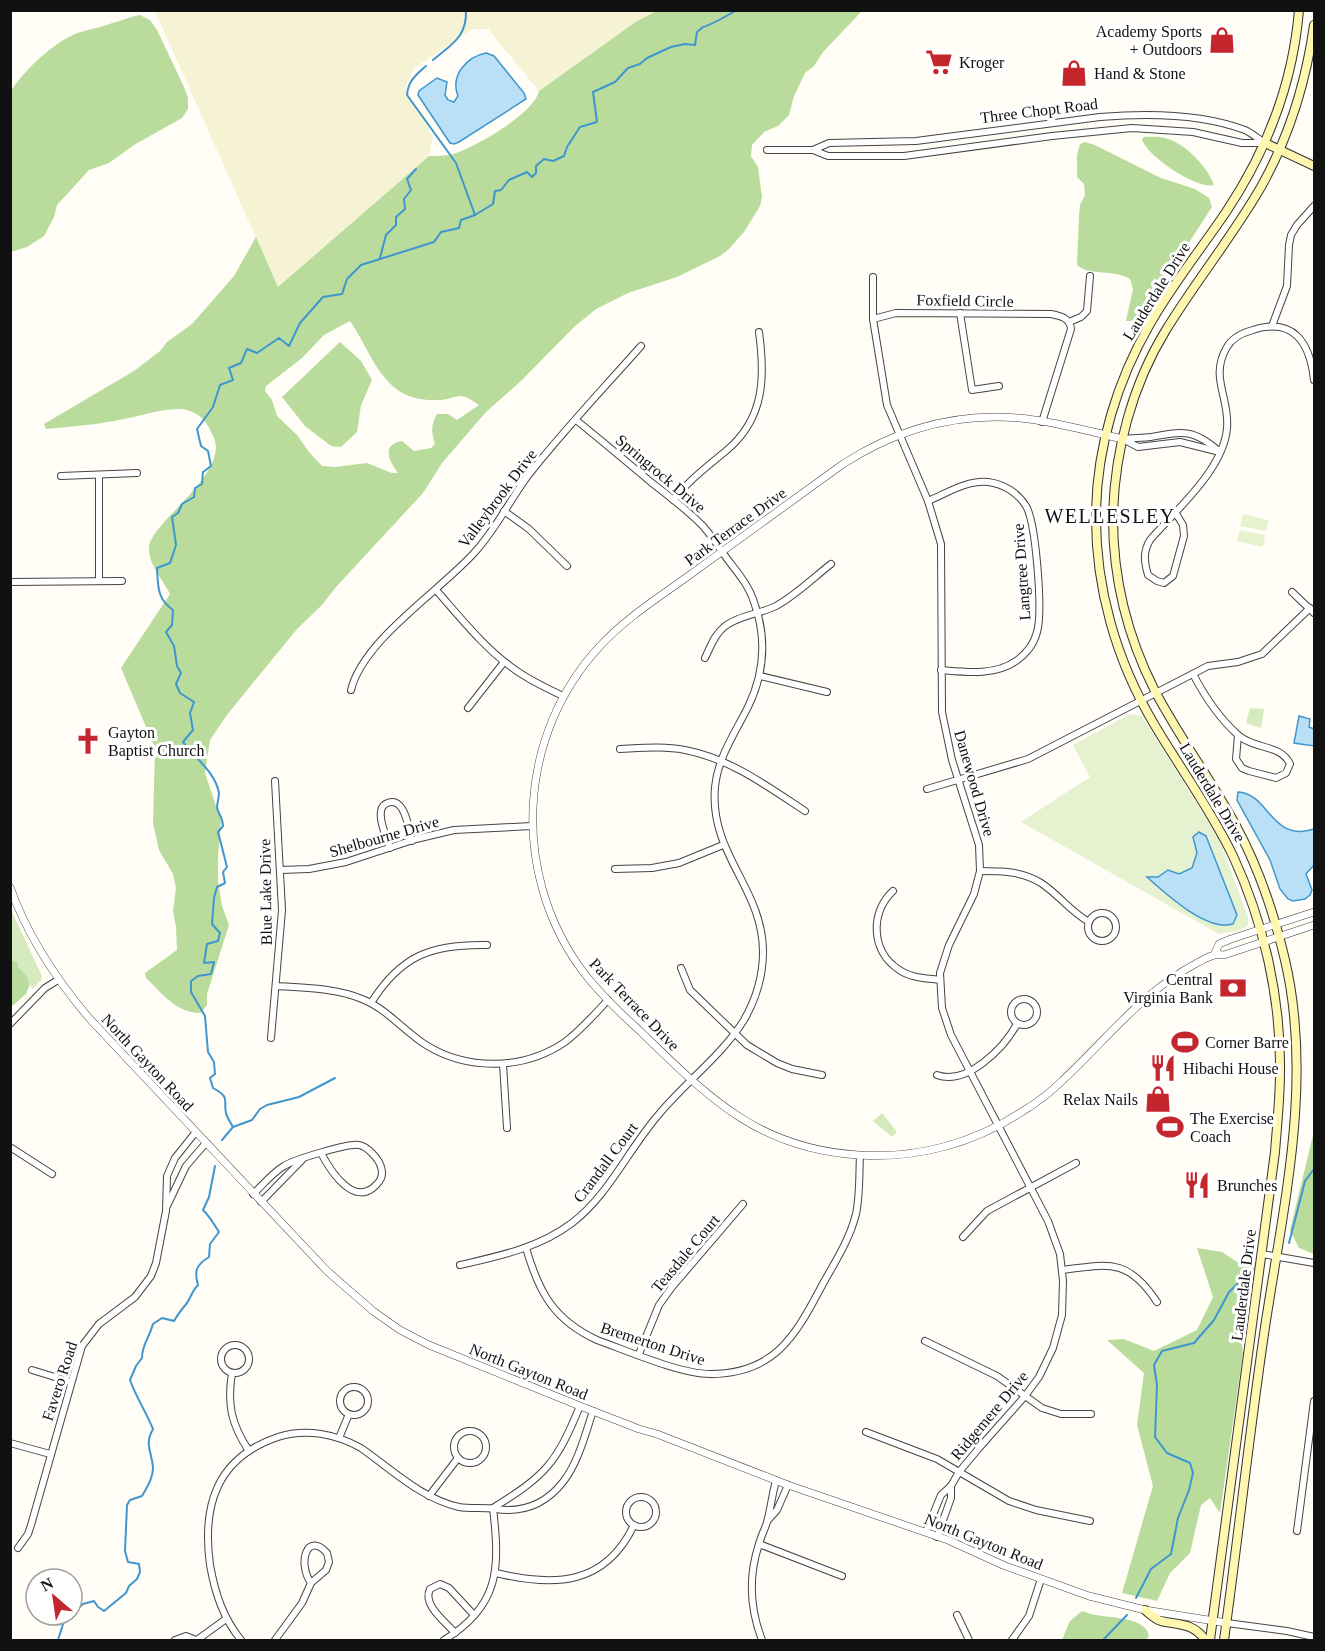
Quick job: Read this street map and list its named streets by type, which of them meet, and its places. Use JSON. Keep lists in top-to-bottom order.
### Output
{
  "streets": {
    "main road": ["Three Chopt Road", "Lauderdale Drive"],
    "street": [
      "Foxfield Circle",
      "Springrock Drive",
      "Valleybrook Drive",
      "Park Terrace Drive",
      "Langtree Drive",
      "Danewood Drive",
      "Shelbourne Drive",
      "Blue Lake Drive",
      "North Gayton Road",
      "Crandall Court",
      "Teasdale Court",
      "Bremerton Drive",
      "Favero Road",
      "Ridgemere Drive"
    ]
  },
  "crossings": [
    ["Three Chopt Road", "Lauderdale Drive"],
    ["Lauderdale Drive", "Park Terrace Drive"],
    ["Lauderdale Drive", "North Gayton Road"],
    ["Springrock Drive", "Valleybrook Drive"],
    ["Springrock Drive", "Park Terrace Drive"],
    ["Springrock Drive", "Crandall Court"],
    ["Park Terrace Drive", "Danewood Drive"],
    ["Park Terrace Drive", "Shelbourne Drive"],
    ["Park Terrace Drive", "Crandall Court"],
    ["Park Terrace Drive", "Bremerton Drive"],
    ["Park Terrace Drive", "Ridgemere Drive"],
    ["Langtree Drive", "Danewood Drive"],
    ["Danewood Drive", "Ridgemere Drive"],
    ["Shelbourne Drive", "Blue Lake Drive"],
    ["North Gayton Road", "Favero Road"],
    ["North Gayton Road", "Ridgemere Drive"],
    ["Crandall Court", "Bremerton Drive"],
    ["Teasdale Court", "Bremerton Drive"]
  ],
  "districts": ["WELLESLEY"],
  "places": {
    "shop": ["Academy Sports + Outdoors", "Hand & Stone", "Relax Nails"],
    "supermarket": ["Kroger"],
    "church": ["Gayton Baptist Church"],
    "bank": ["Central Virginia Bank"],
    "sports": ["Corner Barre", "The Exercise Coach"],
    "restaurant": ["Hibachi House", "Brunches"]
  },
  "north": "top left"
}
